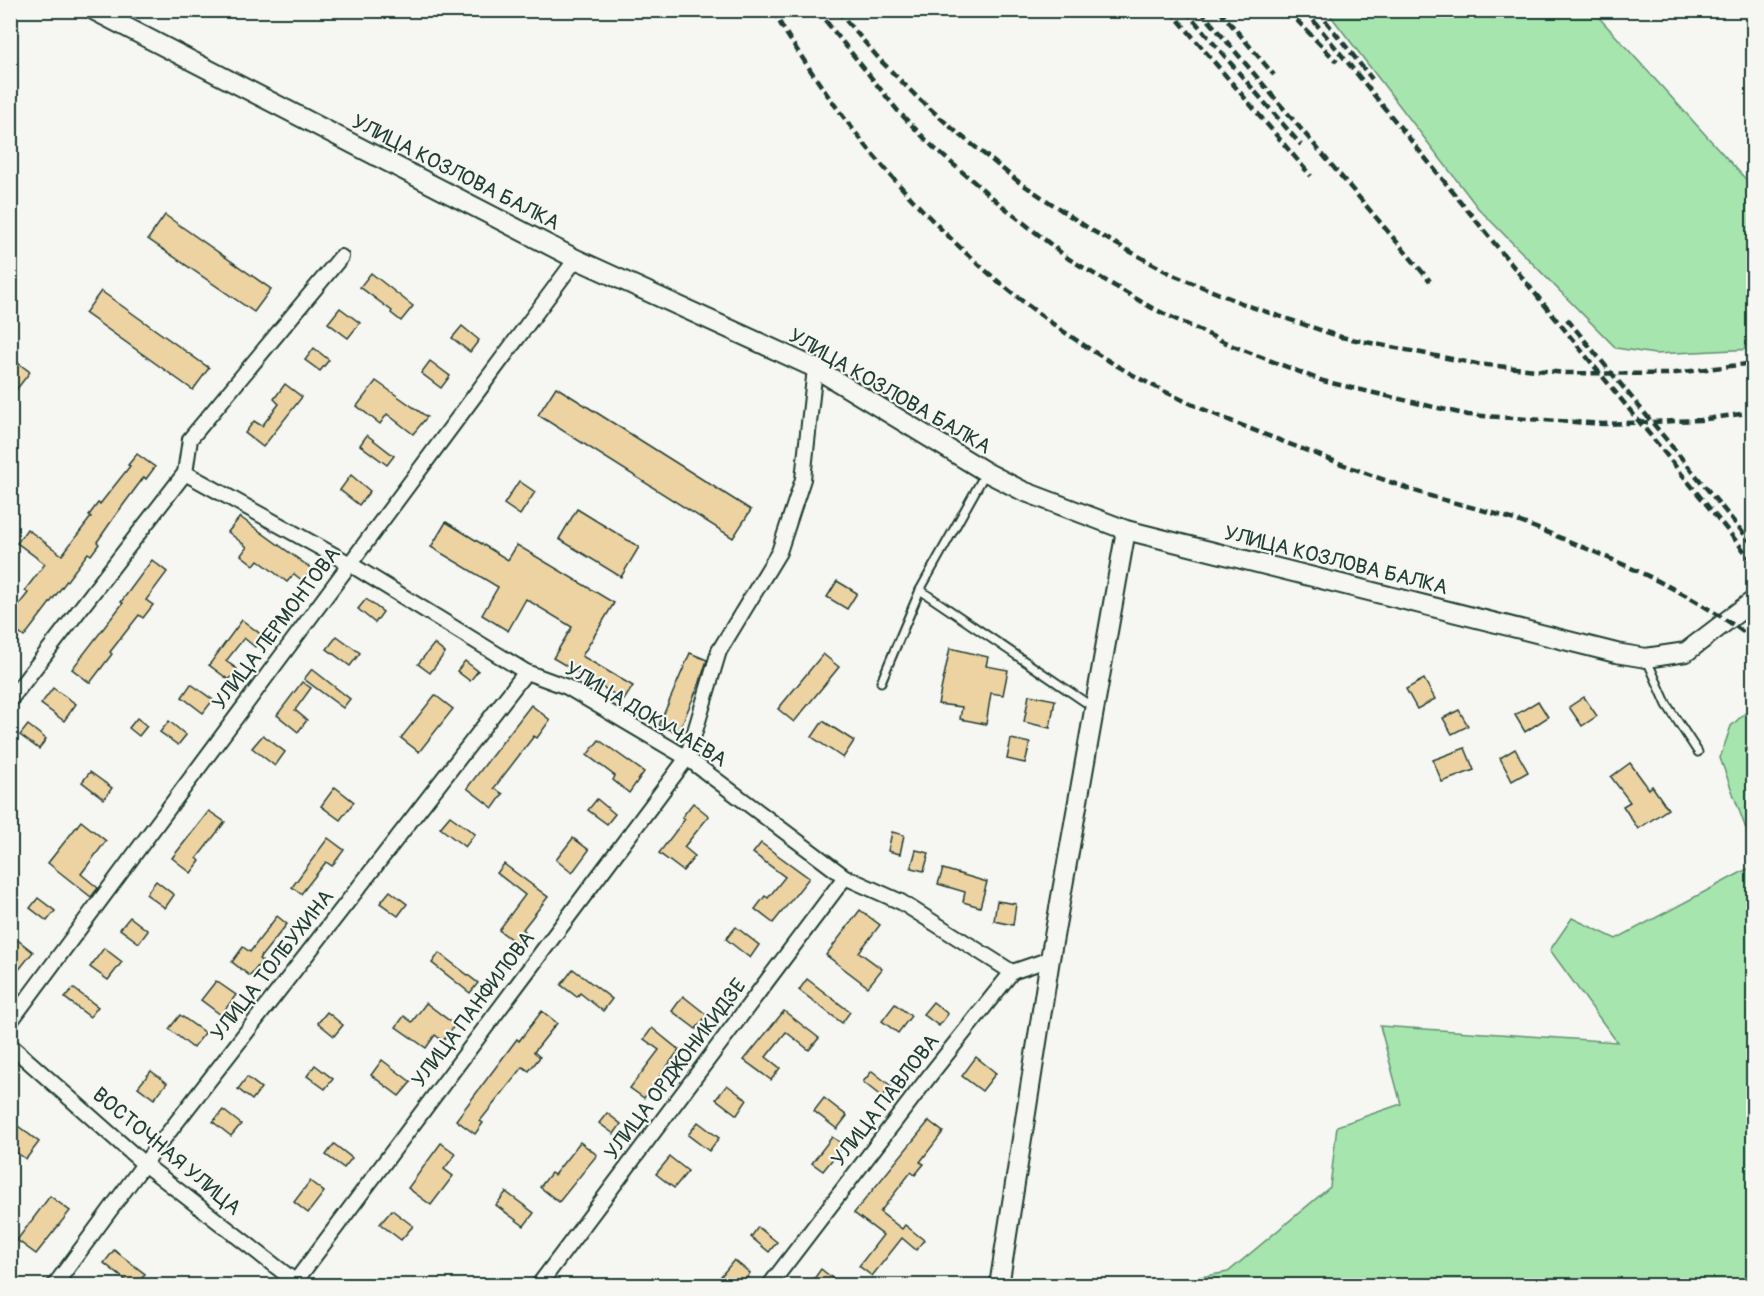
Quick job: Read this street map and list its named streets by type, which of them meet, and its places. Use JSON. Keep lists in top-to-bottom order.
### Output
{
  "streets": {
    "main road": ["УЛИЦА КОЗЛОВА БАЛКА"],
    "street": [
      "УЛИЦА ЛЕРМОНТОВА",
      "УЛИЦА ДОКУЧАЕВА",
      "УЛИЦА ТОЛБУХИНА",
      "УЛИЦА ПАНФИЛОВА",
      "УЛИЦА ОРДЖОНИКИДЗЕ",
      "УЛИЦА ПАВЛОВА",
      "ВОСТОЧНАЯ УЛИЦА"
    ]
  },
  "crossings": [
    ["УЛИЦА КОЗЛОВА БАЛКА", "УЛИЦА ЛЕРМОНТОВА"],
    ["УЛИЦА ЛЕРМОНТОВА", "УЛИЦА ДОКУЧАЕВА"],
    ["УЛИЦА ДОКУЧАЕВА", "УЛИЦА ТОЛБУХИНА"],
    ["УЛИЦА ДОКУЧАЕВА", "УЛИЦА ПАНФИЛОВА"],
    ["УЛИЦА ДОКУЧАЕВА", "УЛИЦА ОРДЖОНИКИДЗЕ"],
    ["УЛИЦА ДОКУЧАЕВА", "УЛИЦА ПАВЛОВА"],
    ["УЛИЦА ТОЛБУХИНА", "ВОСТОЧНАЯ УЛИЦА"],
    ["УЛИЦА ПАНФИЛОВА", "ВОСТОЧНАЯ УЛИЦА"]
  ]
}
